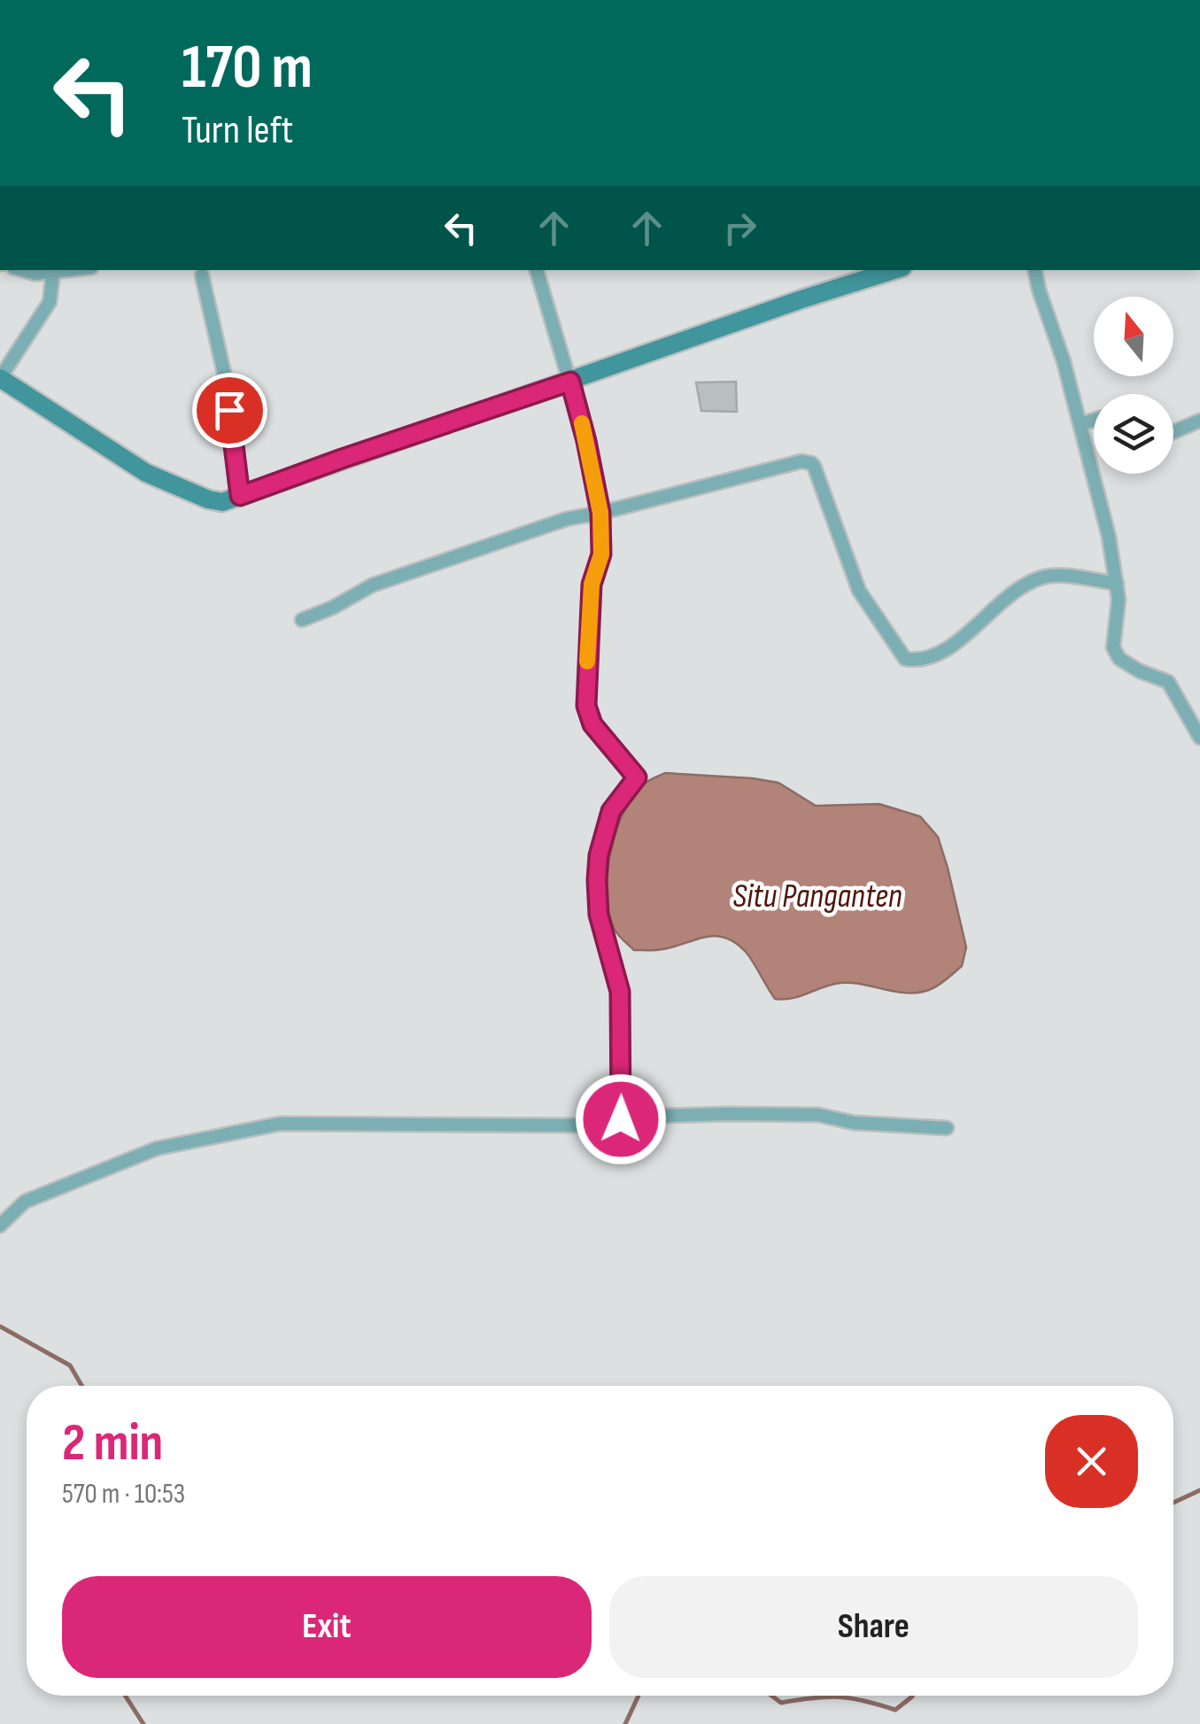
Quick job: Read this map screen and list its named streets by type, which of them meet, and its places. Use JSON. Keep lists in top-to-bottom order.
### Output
{
  "water": ["Situ Panganten"],
  "north": "top",
  "page": {
    "turn": ["170 m", "Turn left"],
    "heading": ["2 min", "570 m · 10:53"],
    "buttons": ["Exit", "Share"]
  }
}
